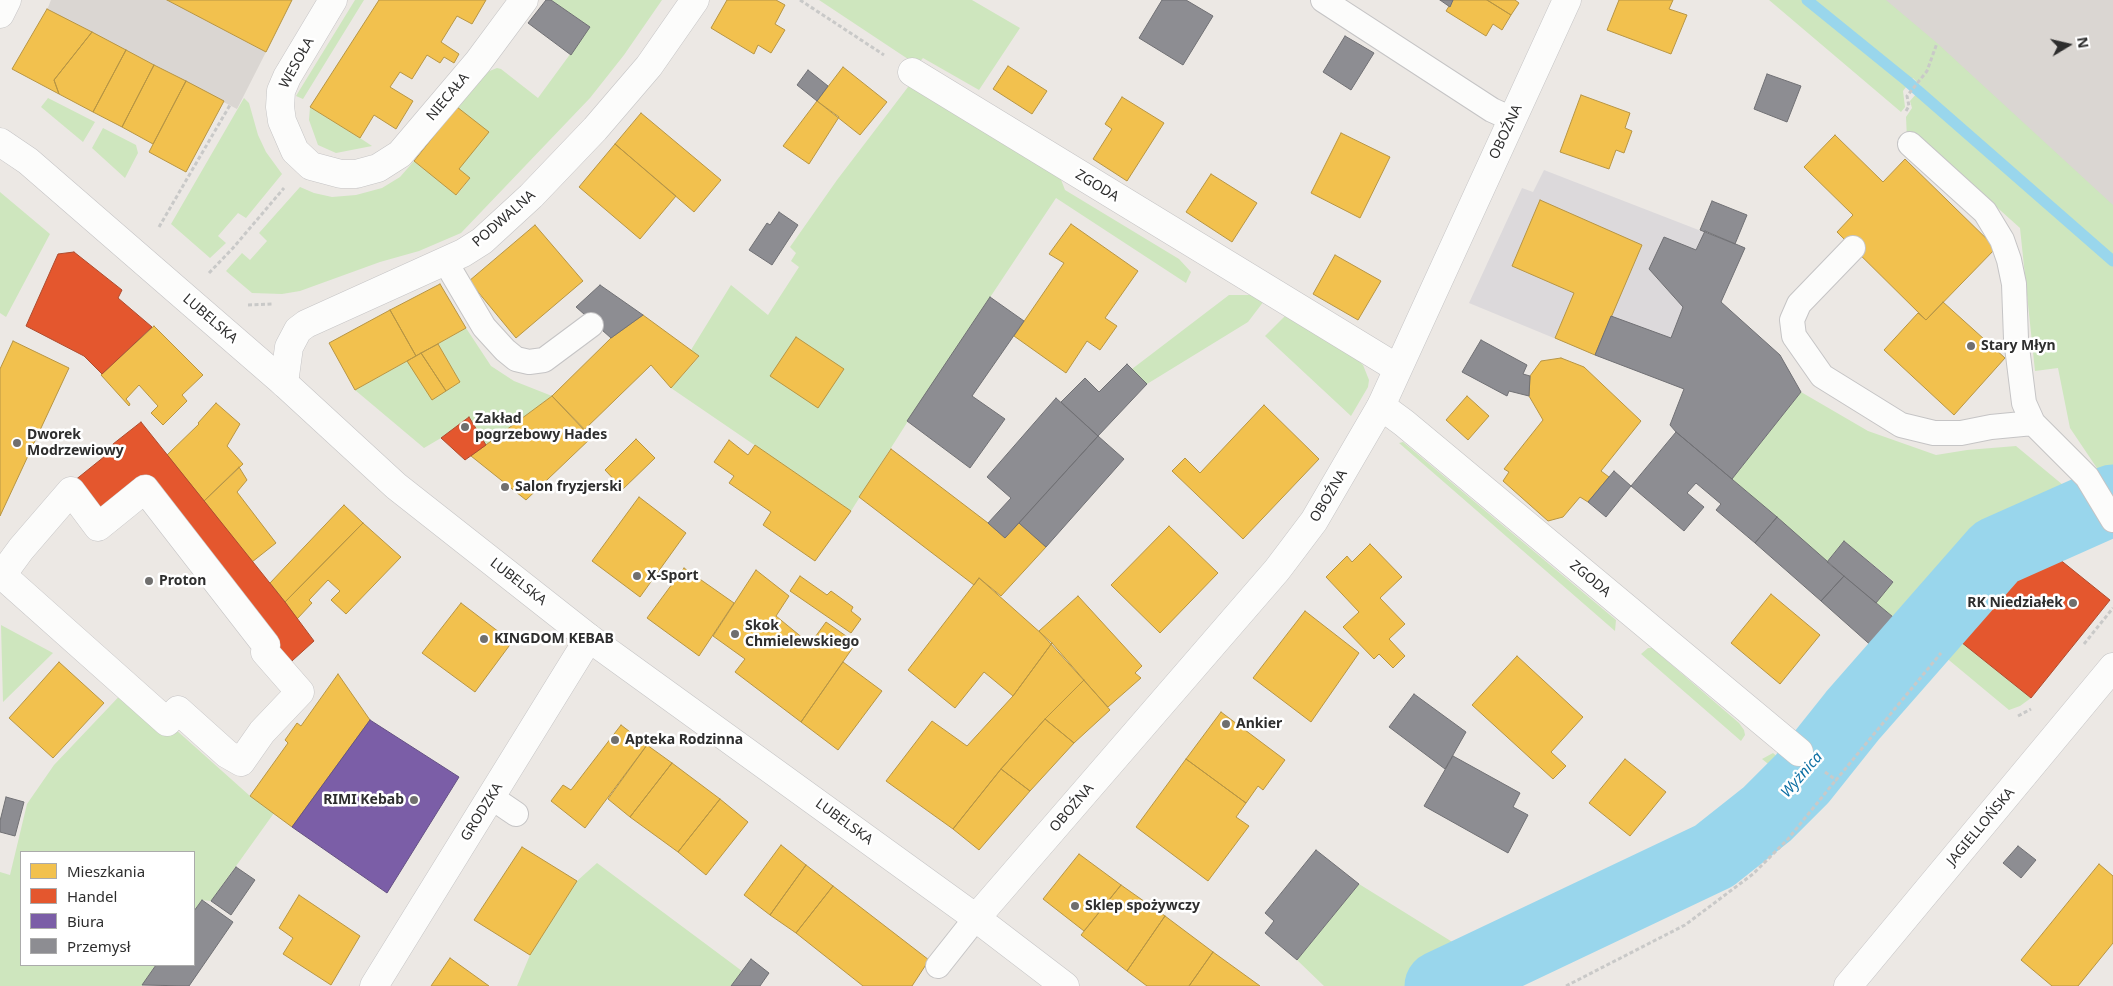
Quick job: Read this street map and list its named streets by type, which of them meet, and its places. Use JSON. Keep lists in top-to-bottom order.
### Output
{
  "streets": {
    "street": [
      "WESOŁA",
      "NIECAŁA",
      "OBOŹNA",
      "ZGODA",
      "PODWALNA",
      "LUBELSKA",
      "GRODZKA",
      "JAGIELLOŃSKA"
    ]
  },
  "crossings": [
    ["WESOŁA", "NIECAŁA"],
    ["OBOŹNA", "ZGODA"],
    ["OBOŹNA", "LUBELSKA"],
    ["PODWALNA", "LUBELSKA"],
    ["LUBELSKA", "GRODZKA"]
  ],
  "water": ["Wyżnica"],
  "places": [
    "Stary Młyn",
    "Zakład pogrzebowy Hades",
    "Dworek Modrzewiowy",
    "Salon fryzjerski",
    "X-Sport",
    "Proton",
    "RK Niedziałek",
    "Skok Chmielewskiego",
    "KINGDOM KEBAB",
    "Ankier",
    "Apteka Rodzinna",
    "RIMI Kebab",
    "Sklep spożywczy"
  ],
  "legend": [
    "Mieszkania",
    "Handel",
    "Biura",
    "Przemysł"
  ],
  "north": "right"
}
